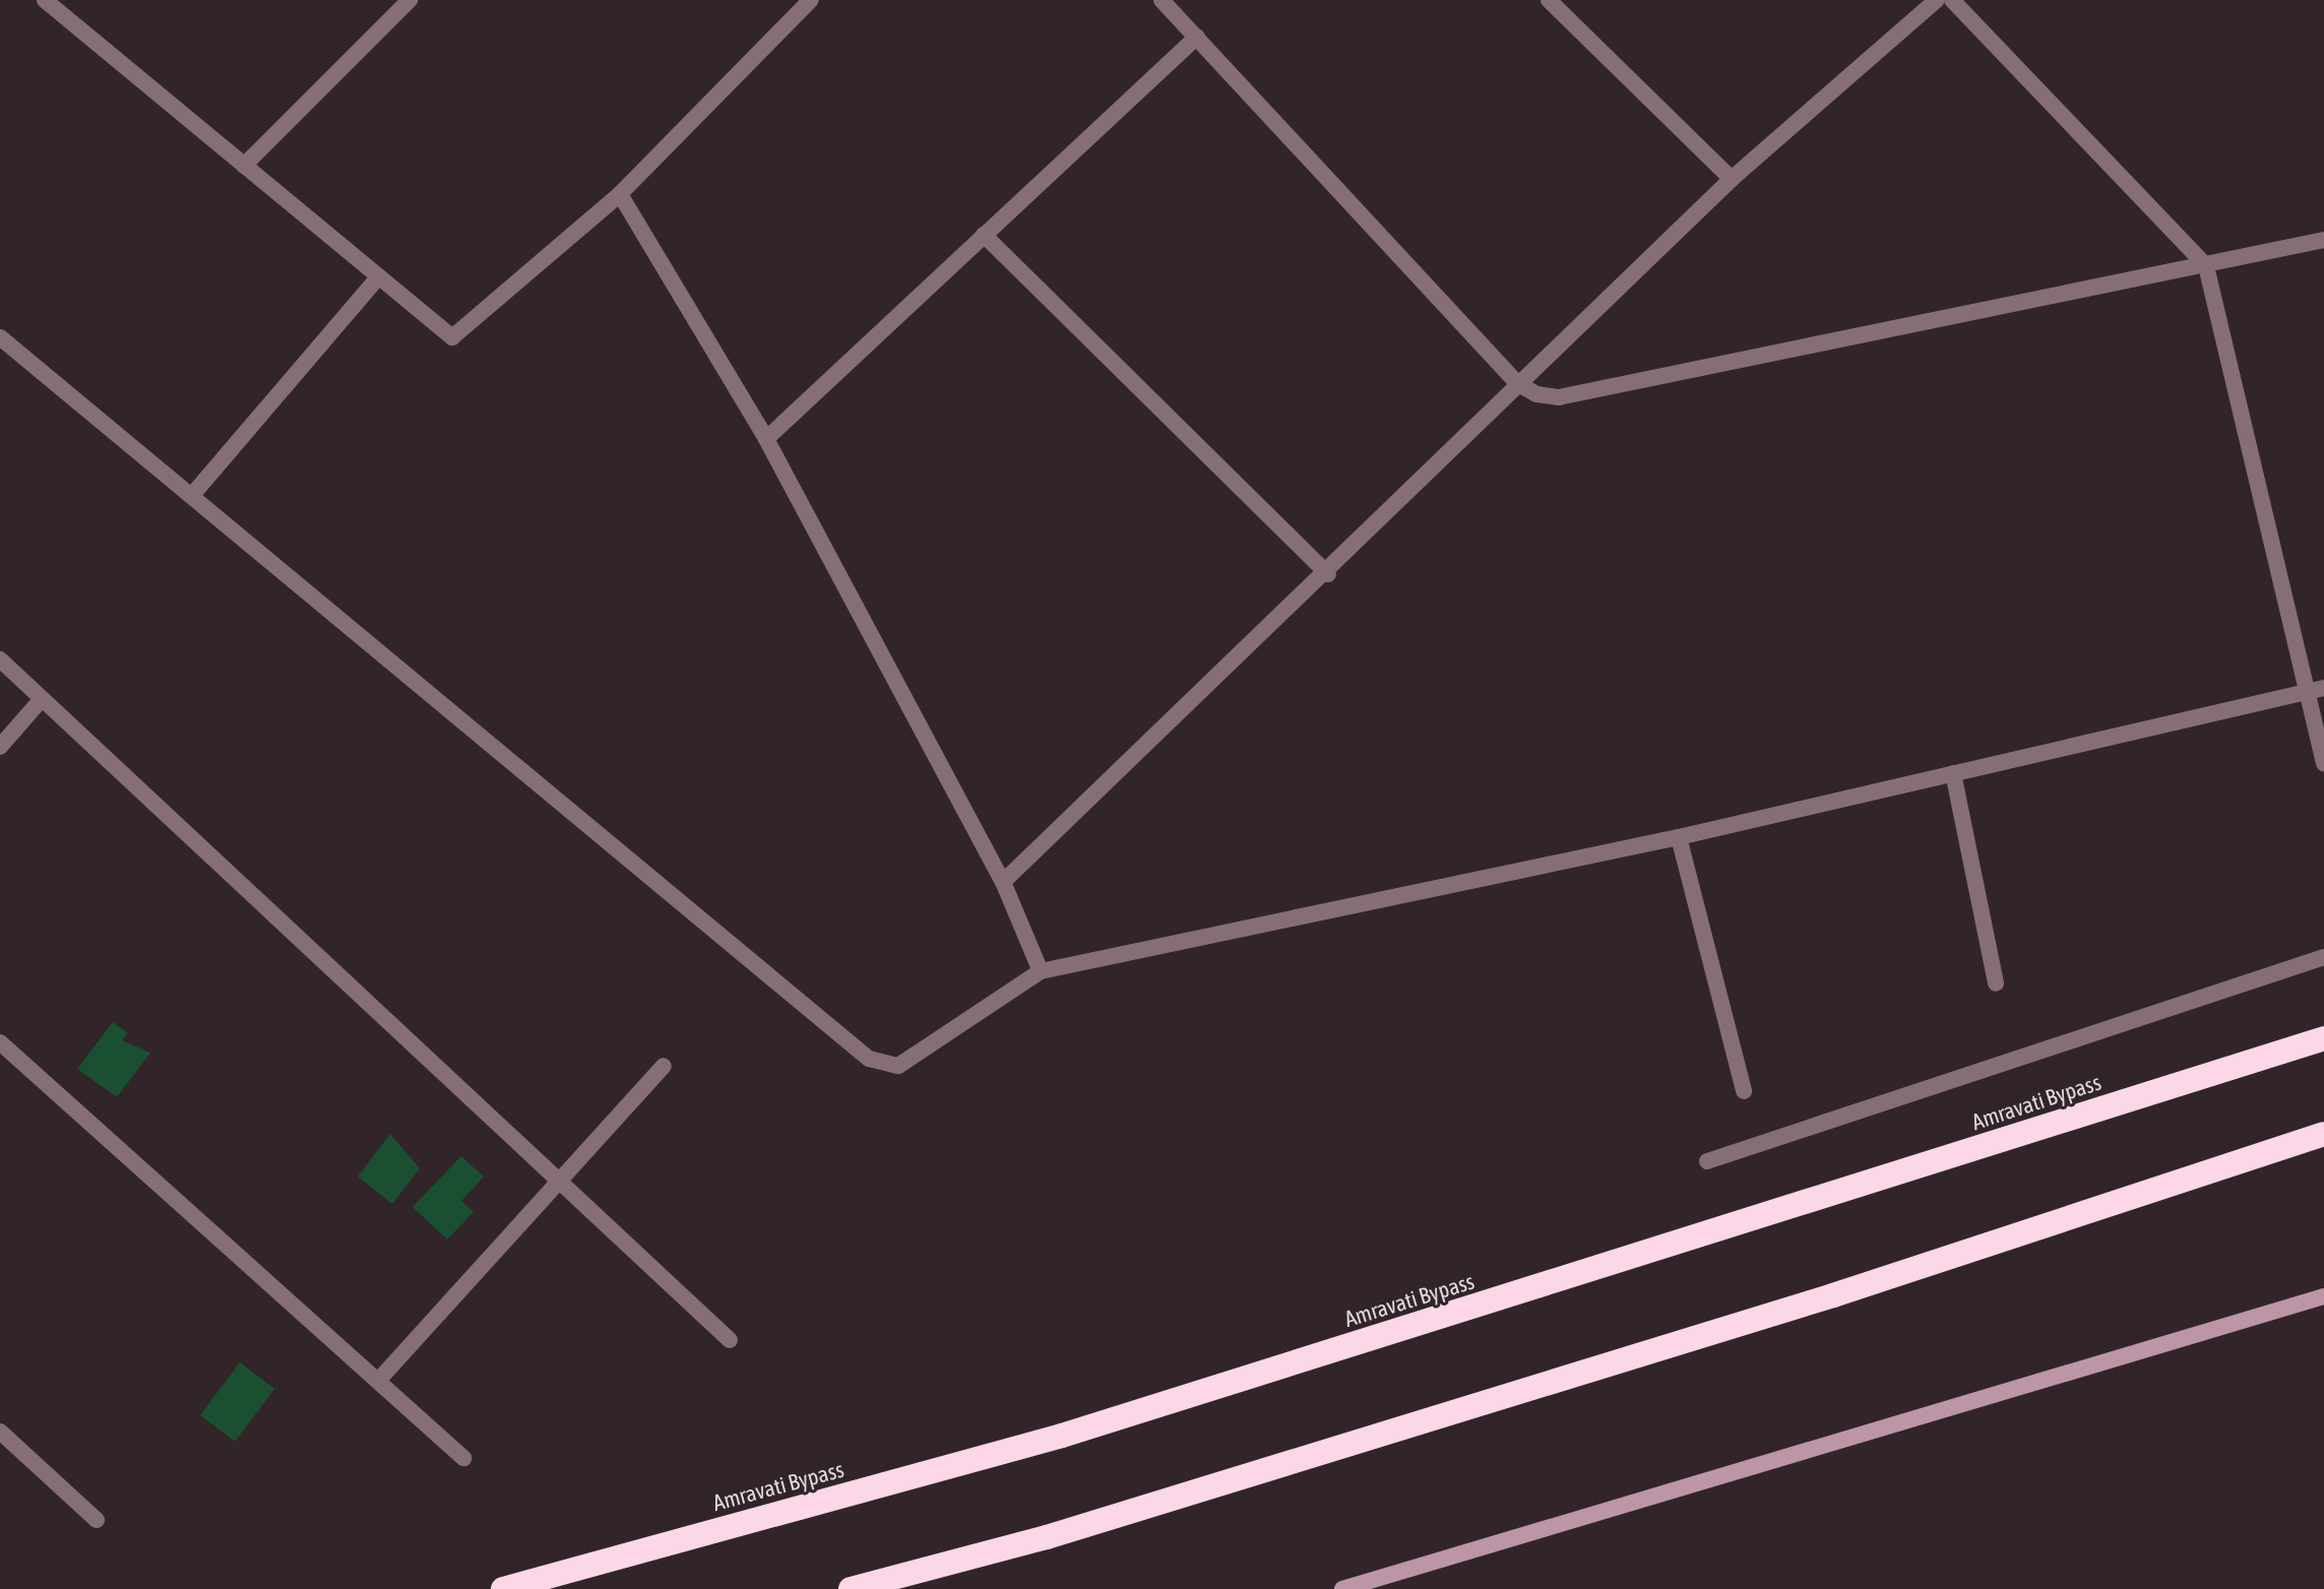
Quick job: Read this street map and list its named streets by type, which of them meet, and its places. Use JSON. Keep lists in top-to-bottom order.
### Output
{
  "streets": {
    "highway": ["Amravati Bypass"]
  }
}
